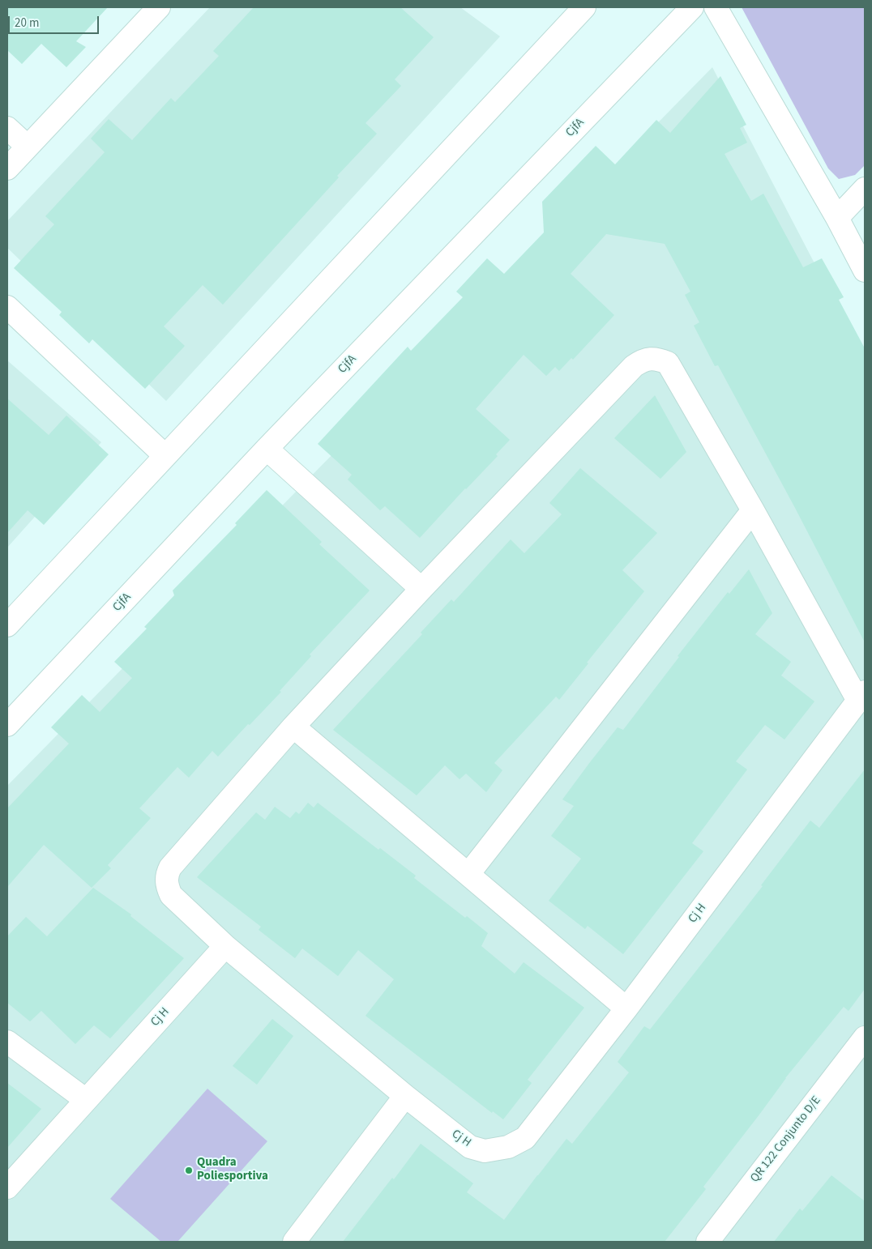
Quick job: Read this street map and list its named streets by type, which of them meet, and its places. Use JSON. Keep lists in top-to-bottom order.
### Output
{
  "streets": {
    "street": ["CjfA", "Cj H", "QR 122 Conjunto D/E"]
  },
  "places": ["Quadra Poliesportiva"],
  "scale_bar": "20 m"
}
